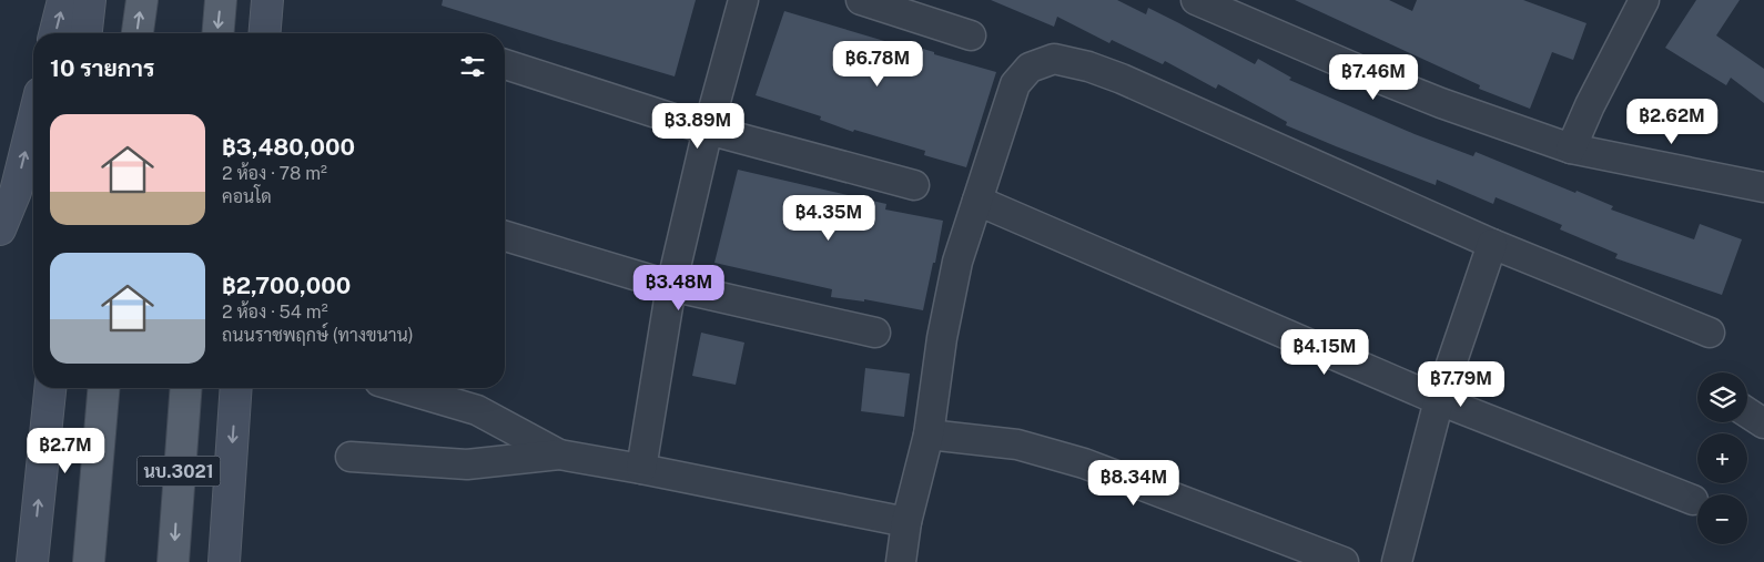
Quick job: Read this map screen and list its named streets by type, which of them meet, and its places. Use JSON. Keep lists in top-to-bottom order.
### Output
{
  "streets": {
    "main road": ["นบ.3021"]
  },
  "page": {
    "heading": "10 รายการ",
    "price": [
      "฿6.78M",
      "฿7.46M",
      "฿2.62M",
      "฿3.89M",
      "฿4.35M",
      "฿3.48M",
      "฿4.15M",
      "฿7.79M",
      "฿2.7M",
      "฿8.34M"
    ],
    "list": [
      {
        "name": "฿3,480,000",
        "note": "2 ห้อง · 78 m² · คอนโด"
      },
      {
        "name": "฿2,700,000",
        "note": "2 ห้อง · 54 m² · ถนนราชพฤกษ์ (ทางขนาน)"
      }
    ],
    "map_buttons": ["+", "−"]
  }
}
